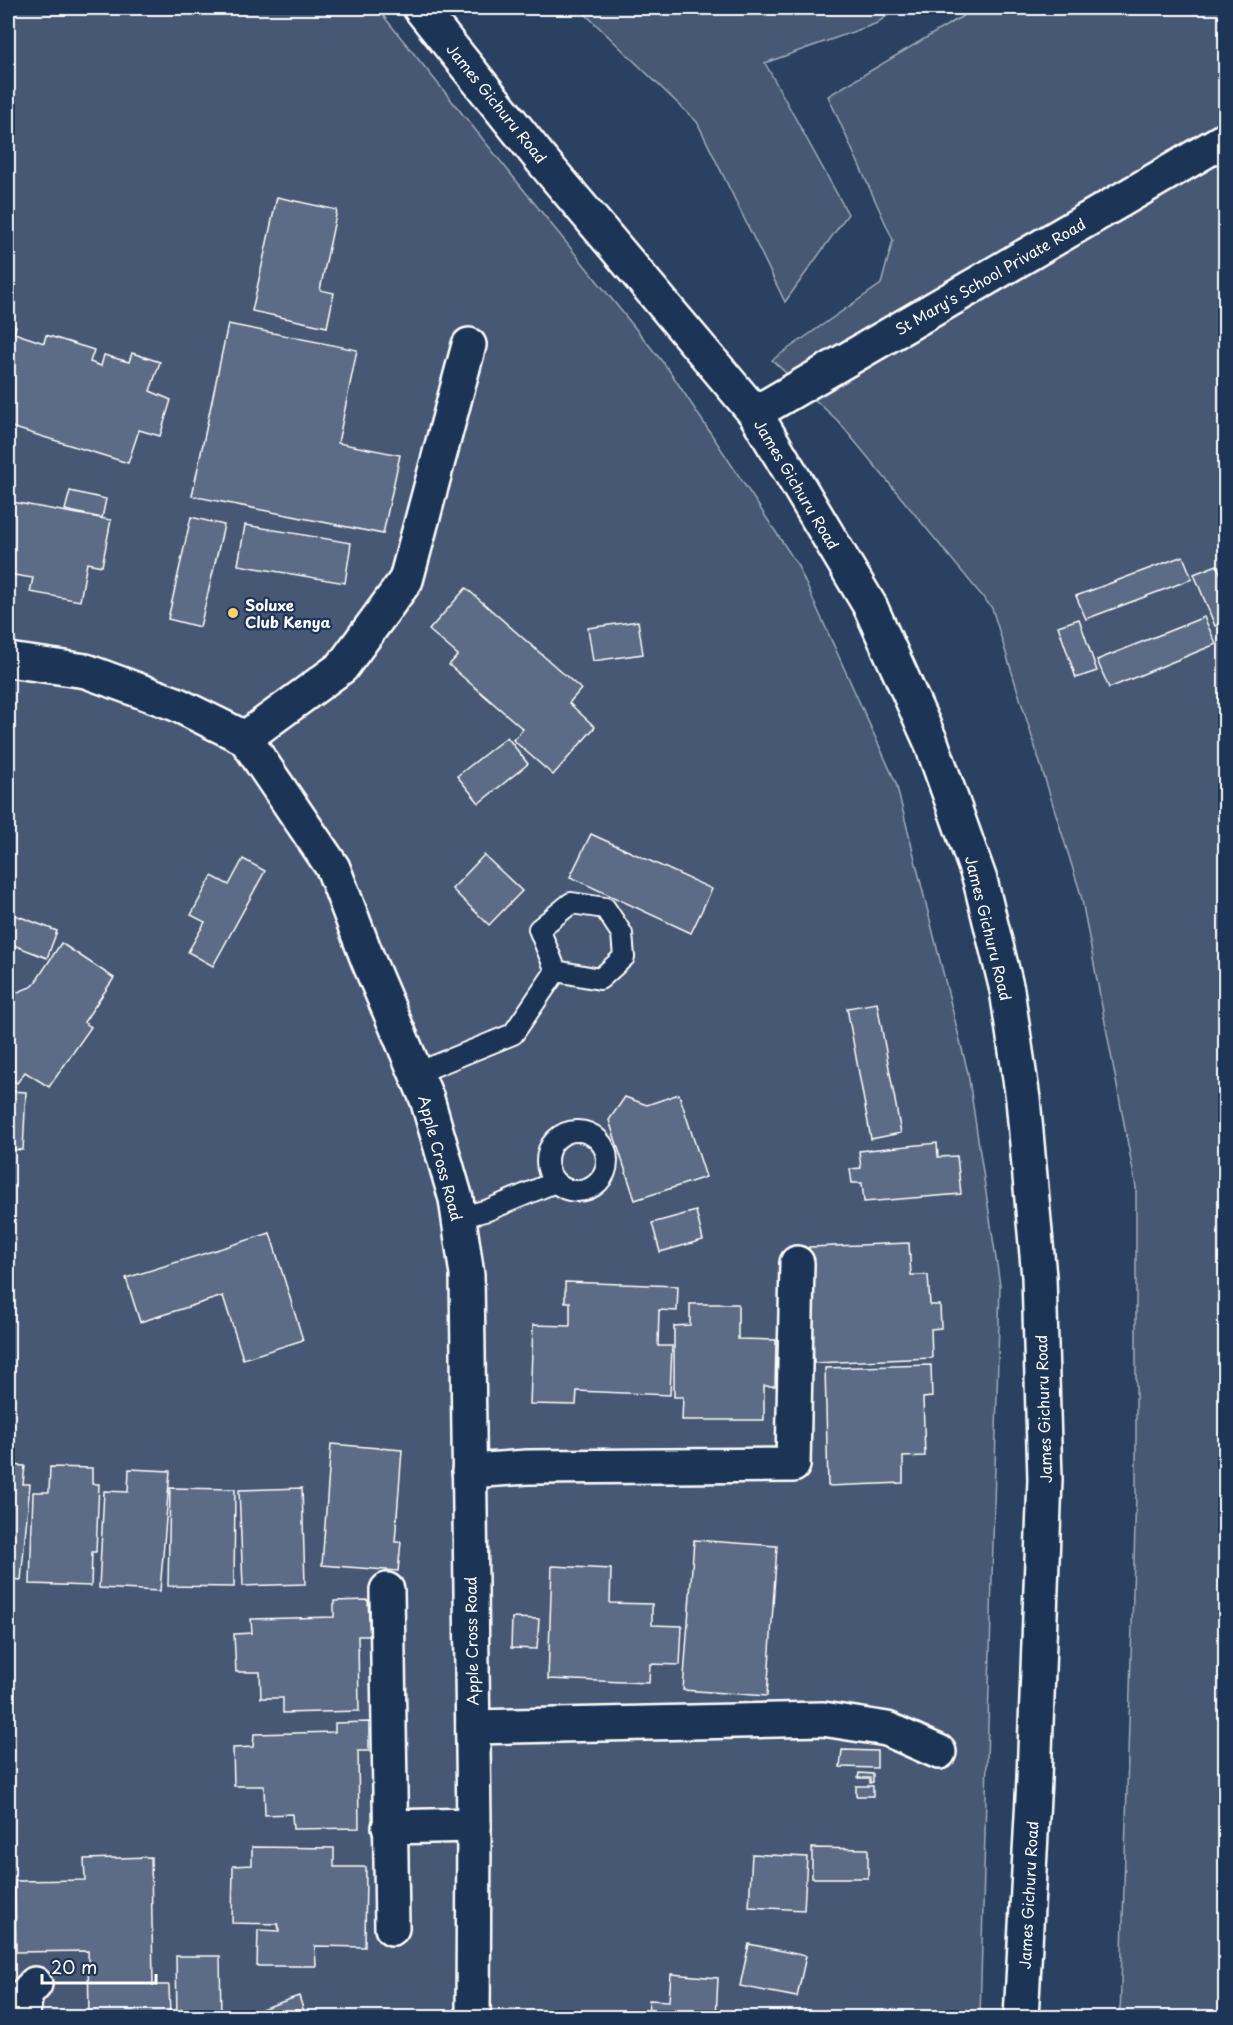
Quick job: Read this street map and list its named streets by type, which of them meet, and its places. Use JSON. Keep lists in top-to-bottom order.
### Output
{
  "streets": {
    "street": ["James Gichuru Road", "St Mary's School Private Road", "Apple Cross Road"]
  },
  "crossings": [
    ["James Gichuru Road", "St Mary's School Private Road"]
  ],
  "places": ["Soluxe Club Kenya"],
  "scale_bar": "20 m"
}
